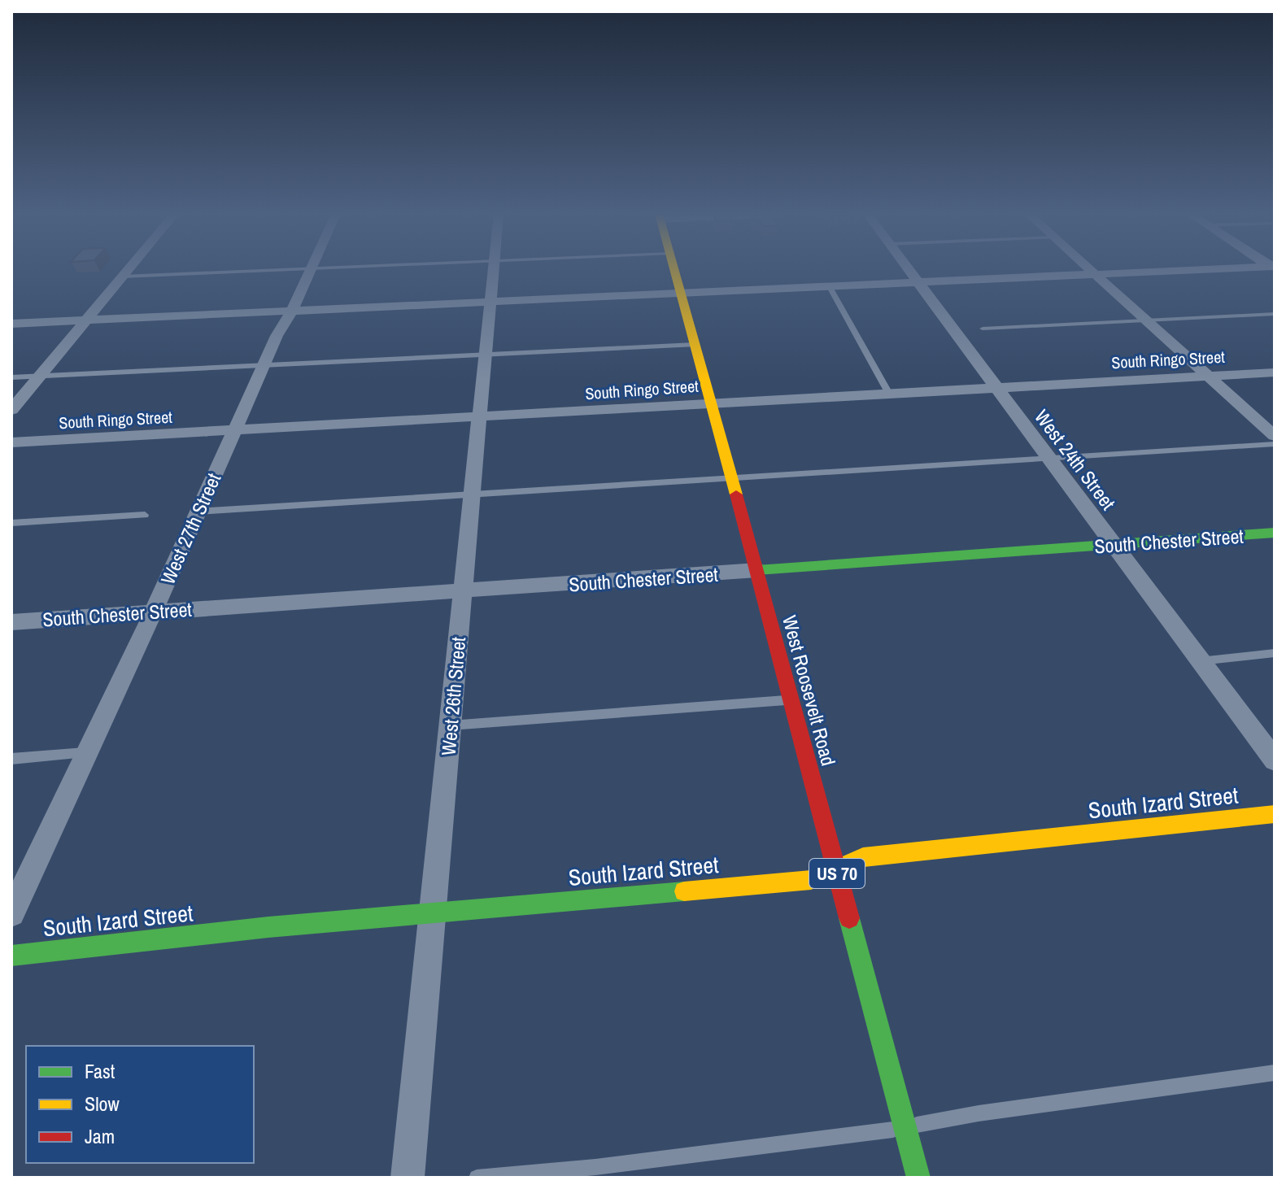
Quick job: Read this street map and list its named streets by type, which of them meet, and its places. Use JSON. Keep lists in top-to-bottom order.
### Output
{
  "streets": {
    "main road": [
      "South Chester Street",
      "West Roosevelt Road",
      "South Izard Street",
      "US 70"
    ],
    "street": [
      "South Ringo Street",
      "West 24th Street",
      "West 27th Street",
      "West 26th Street"
    ]
  },
  "crossings": [
    ["South Ringo Street", "West 24th Street"],
    ["South Ringo Street", "West 27th Street"],
    ["South Ringo Street", "West Roosevelt Road"],
    ["South Ringo Street", "West 26th Street"],
    ["West 24th Street", "South Chester Street"],
    ["West 27th Street", "South Chester Street"],
    ["South Chester Street", "West Roosevelt Road"],
    ["South Chester Street", "West 26th Street"],
    ["West Roosevelt Road", "South Izard Street"],
    ["West 26th Street", "South Izard Street"]
  ],
  "legend": ["Fast", "Slow", "Jam"]
}
